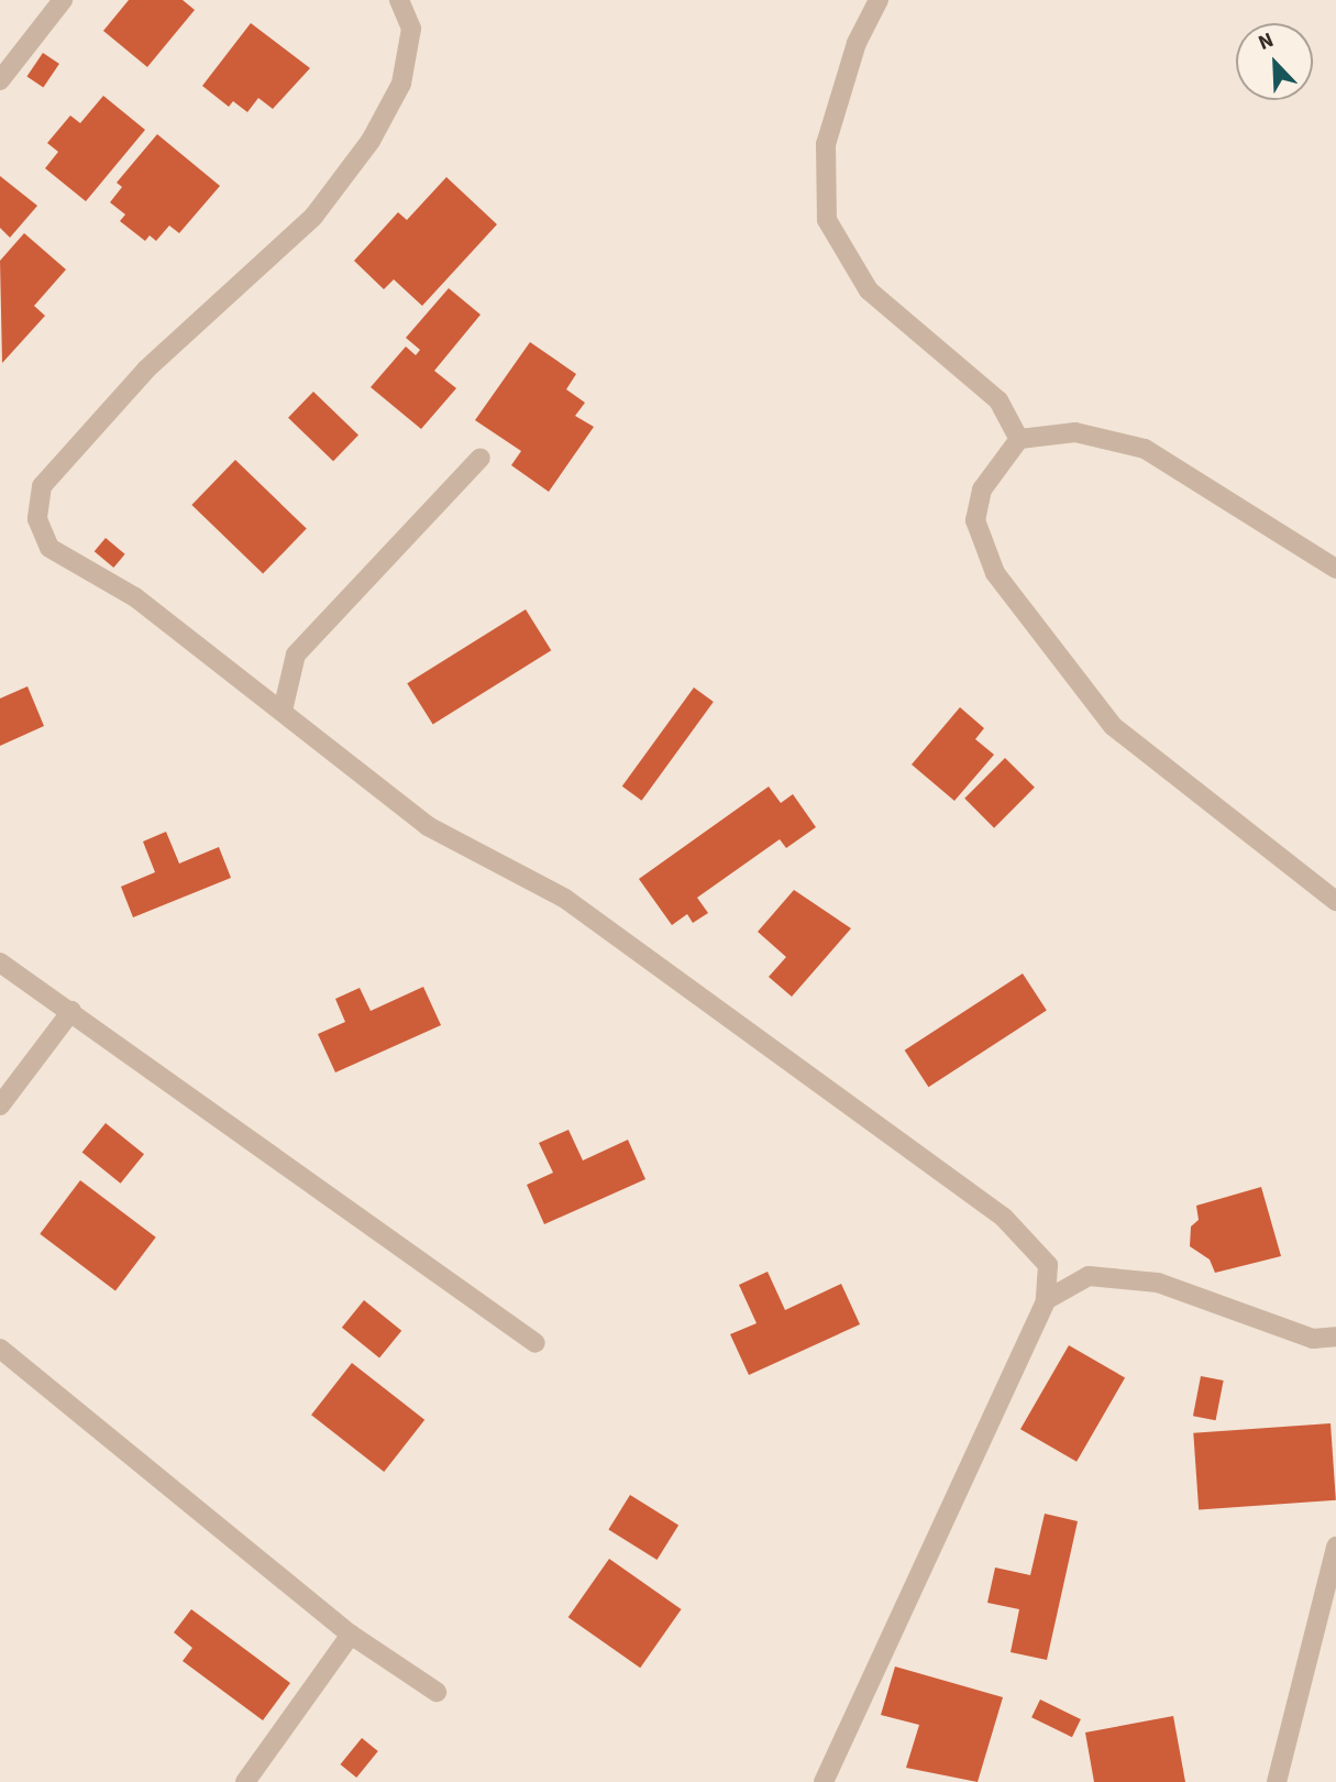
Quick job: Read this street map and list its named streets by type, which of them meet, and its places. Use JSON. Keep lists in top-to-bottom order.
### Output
{
  "north": "top left"
}
